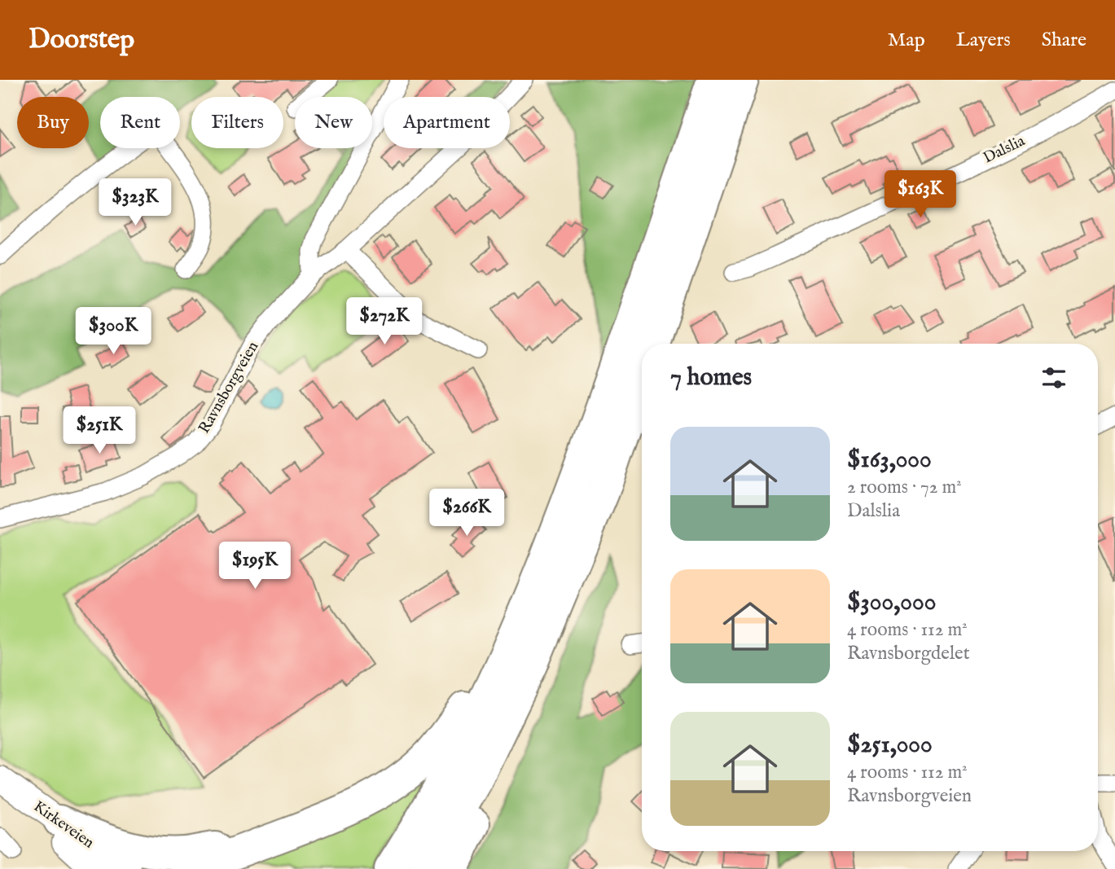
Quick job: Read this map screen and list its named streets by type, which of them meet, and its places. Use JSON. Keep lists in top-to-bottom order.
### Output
{
  "streets": {
    "main road": ["Kirkeveien"],
    "street": ["Dalslia", "Ravnsborgveien"]
  },
  "page": {
    "header": "Doorstep",
    "nav": ["Map", "Layers", "Share"],
    "chip": [
      "Buy",
      "Rent",
      "Filters",
      "New",
      "Apartment"
    ],
    "price": [
      "$163K",
      "$323K",
      "$272K",
      "$300K",
      "$251K",
      "$266K",
      "$195K"
    ],
    "heading": "7 homes",
    "list": [
      {
        "name": "$163,000",
        "note": "2 rooms · 72 m² · Dalslia"
      },
      {
        "name": "$300,000",
        "note": "4 rooms · 112 m² · Ravnsborgdelet"
      },
      {
        "name": "$251,000",
        "note": "4 rooms · 112 m² · Ravnsborgveien"
      }
    ]
  }
}
